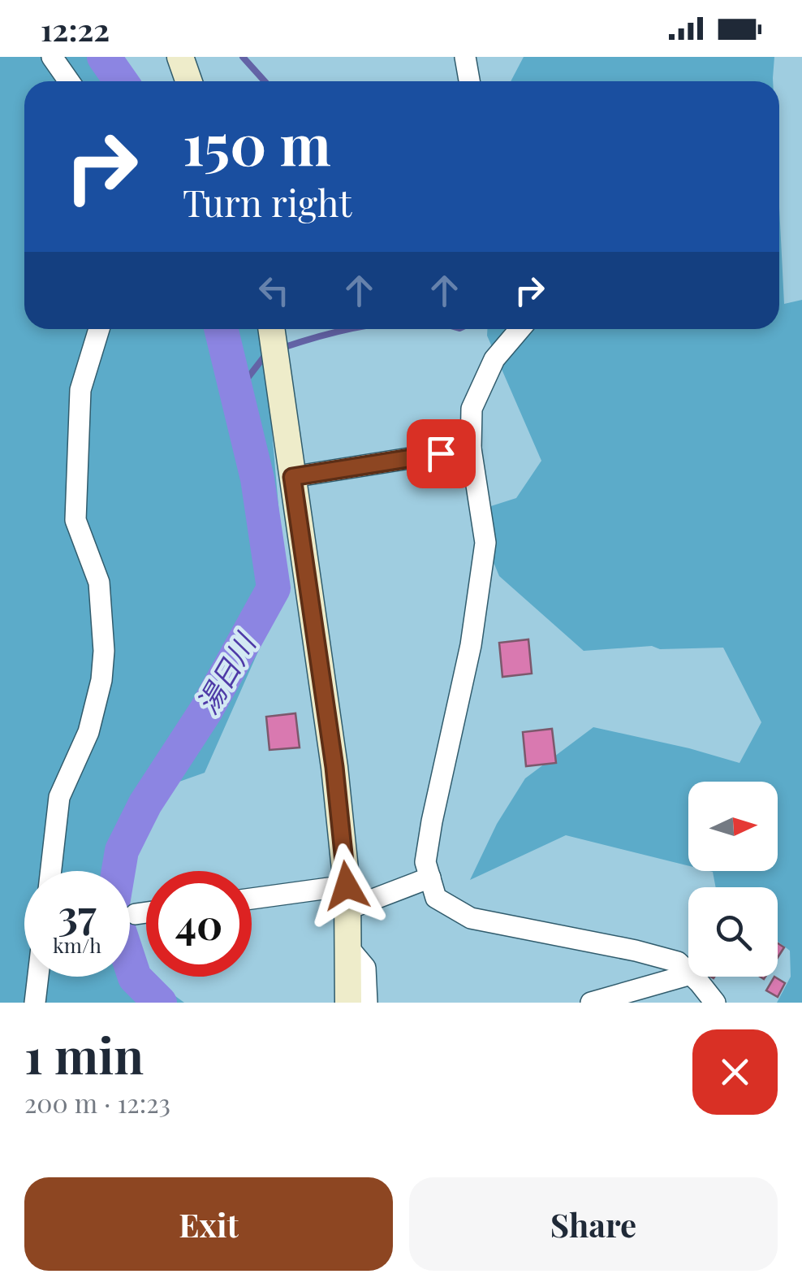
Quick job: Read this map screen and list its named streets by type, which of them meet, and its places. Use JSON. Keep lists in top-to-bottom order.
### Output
{
  "water": ["湯日川"],
  "north": "right",
  "page": {
    "status": "12:22",
    "turn": ["150 m", "Turn right"],
    "speed": "37 km/h",
    "limit": "40",
    "heading": ["1 min", "200 m · 12:23"],
    "buttons": ["Exit", "Share"]
  }
}
